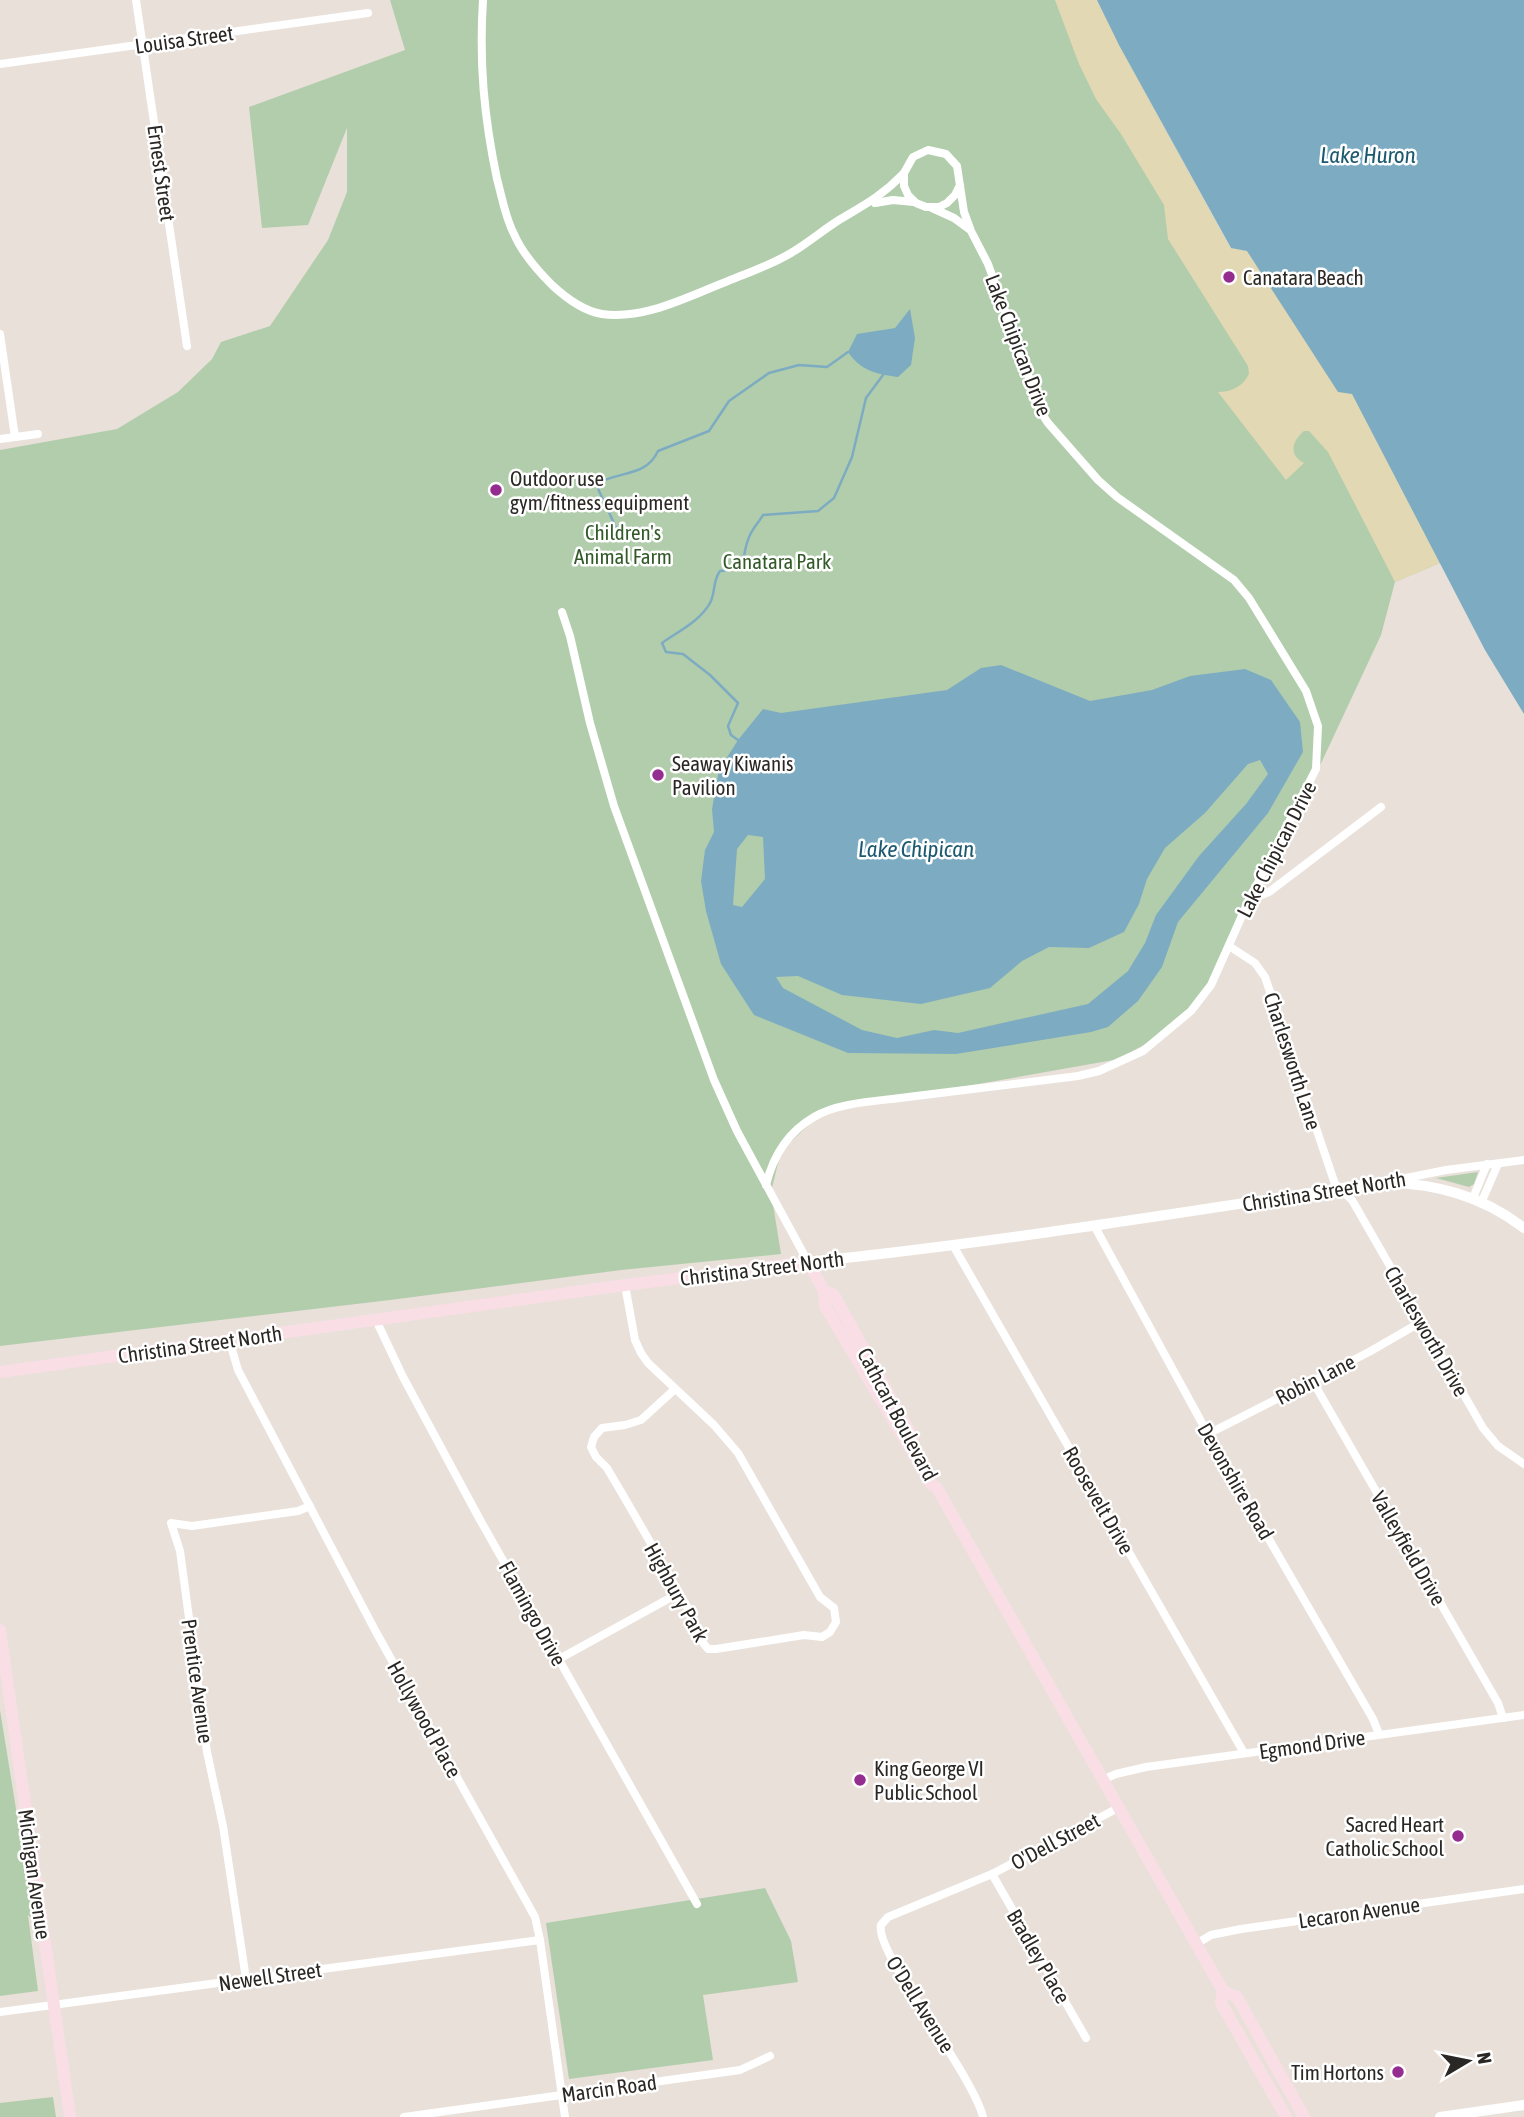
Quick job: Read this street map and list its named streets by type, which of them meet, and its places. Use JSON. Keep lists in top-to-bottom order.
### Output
{
  "streets": {
    "main road": ["Christina Street North", "Cathcart Boulevard", "Michigan Avenue"],
    "street": [
      "Louisa Street",
      "Ernest Street",
      "Lake Chipican Drive",
      "Charlesworth Lane",
      "Charlesworth Drive",
      "Robin Lane",
      "Devonshire Road",
      "Roosevelt Drive",
      "Valleyfield Drive",
      "Highbury Park",
      "Flamingo Drive",
      "Prentice Avenue",
      "Hollywood Place",
      "Egmond Drive",
      "O'Dell Street",
      "Lecaron Avenue",
      "Bradley Place",
      "Newell Street",
      "O'Dell Avenue",
      "Marcin Road"
    ]
  },
  "crossings": [
    ["Louisa Street", "Ernest Street"],
    ["Lake Chipican Drive", "Charlesworth Lane"],
    ["Charlesworth Lane", "Christina Street North"],
    ["Charlesworth Lane", "Charlesworth Drive"],
    ["Christina Street North", "Charlesworth Drive"],
    ["Christina Street North", "Cathcart Boulevard"],
    ["Christina Street North", "Devonshire Road"],
    ["Christina Street North", "Roosevelt Drive"],
    ["Christina Street North", "Highbury Park"],
    ["Christina Street North", "Flamingo Drive"],
    ["Christina Street North", "Hollywood Place"],
    ["Charlesworth Drive", "Robin Lane"],
    ["Robin Lane", "Devonshire Road"],
    ["Robin Lane", "Valleyfield Drive"],
    ["Cathcart Boulevard", "Egmond Drive"],
    ["Cathcart Boulevard", "O'Dell Street"],
    ["Cathcart Boulevard", "Lecaron Avenue"],
    ["Devonshire Road", "Egmond Drive"],
    ["Roosevelt Drive", "Egmond Drive"],
    ["Valleyfield Drive", "Egmond Drive"],
    ["Prentice Avenue", "Hollywood Place"],
    ["Prentice Avenue", "Newell Street"],
    ["Hollywood Place", "Newell Street"],
    ["Hollywood Place", "Marcin Road"],
    ["O'Dell Street", "Bradley Place"],
    ["O'Dell Street", "O'Dell Avenue"],
    ["Michigan Avenue", "Newell Street"],
    ["Bradley Place", "O'Dell Avenue"]
  ],
  "water": ["Lake Huron", "Lake Chipican"],
  "parks": ["Children's Animal Farm", "Canatara Park"],
  "places": [
    "Canatara Beach",
    "Outdoor use gym/fitness equipment",
    "Seaway Kiwanis Pavilion",
    "King George VI Public School",
    "Sacred Heart Catholic School",
    "Tim Hortons"
  ],
  "north": "right"
}
